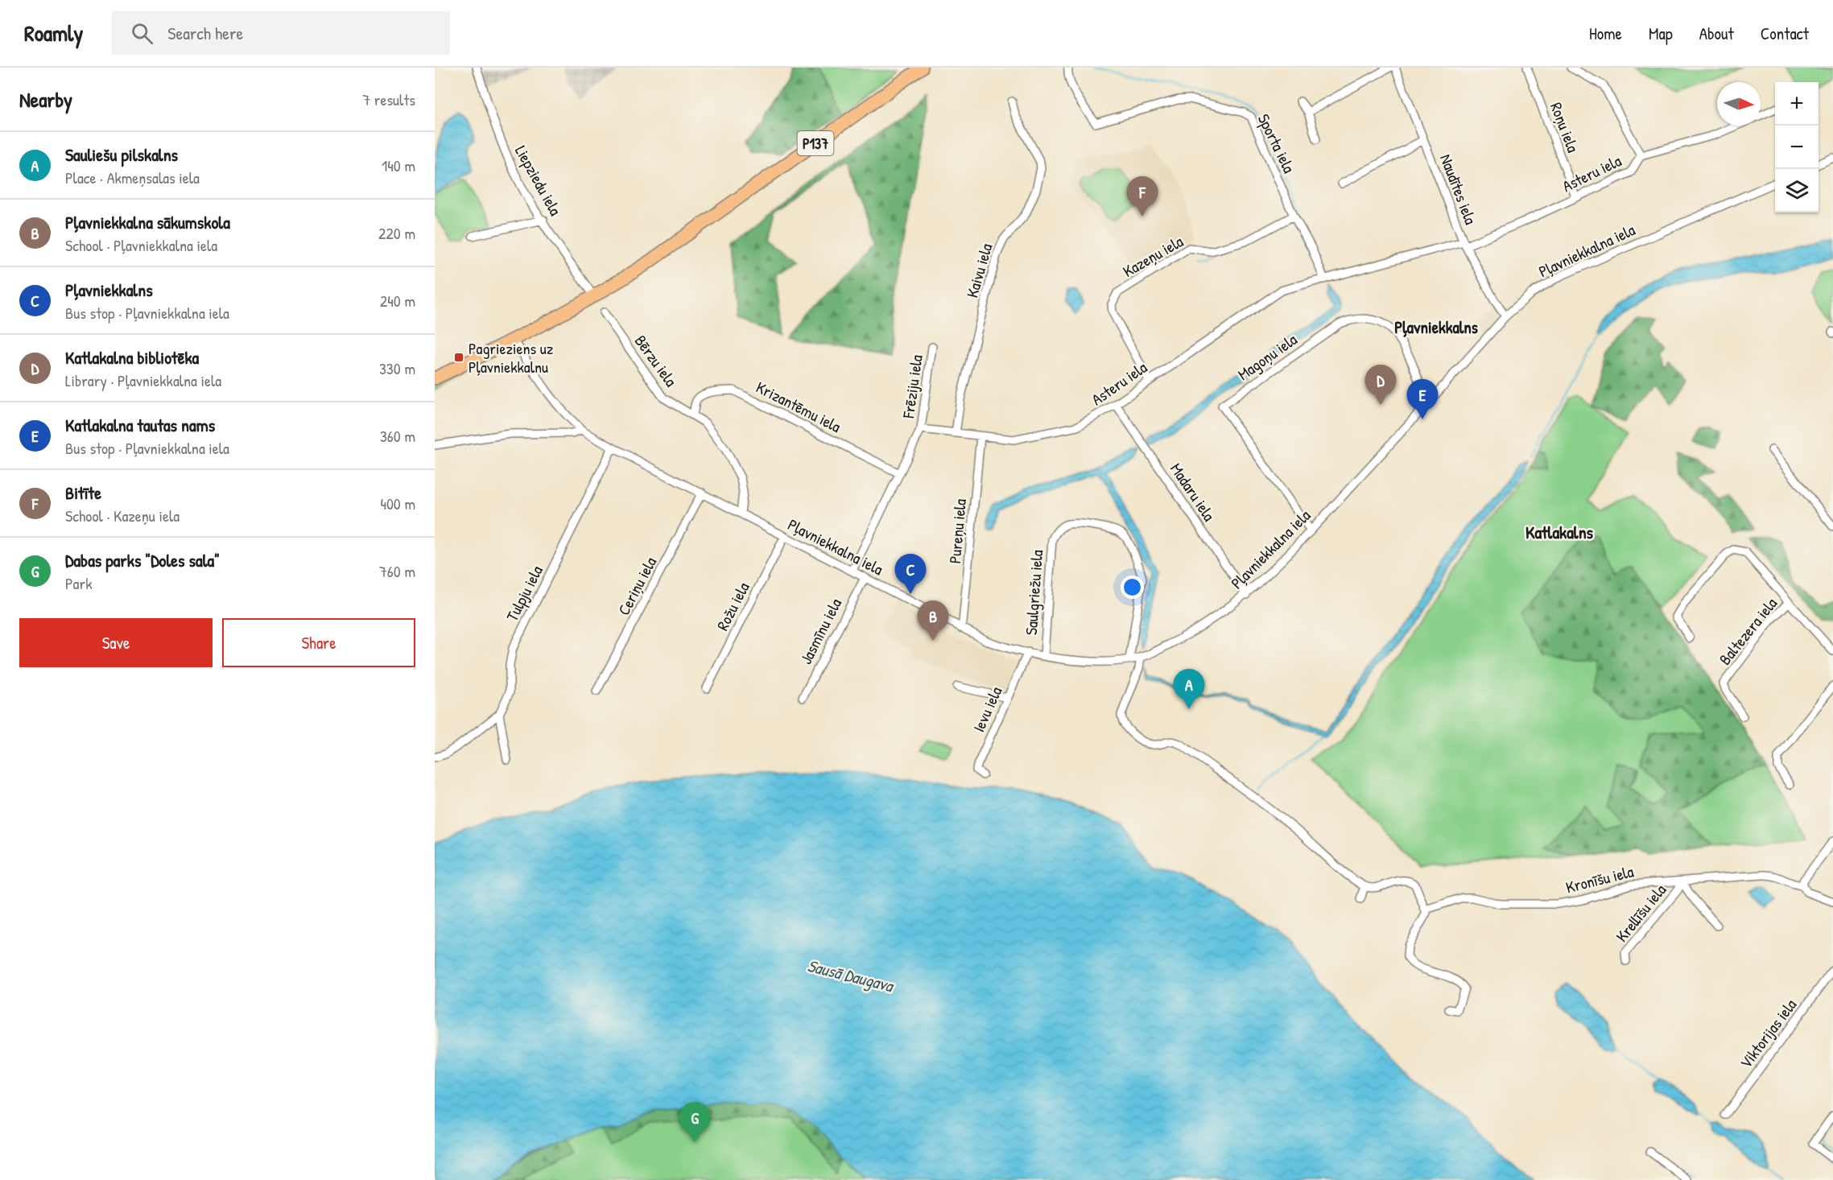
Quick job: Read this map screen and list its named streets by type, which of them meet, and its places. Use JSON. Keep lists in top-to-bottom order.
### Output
{
  "streets": {
    "main road": ["P137"],
    "street": [
      "Roņu iela",
      "Sporta iela",
      "Asteru iela",
      "Liepziedu iela",
      "Naudītes iela",
      "Pļavniekkalna iela",
      "Kazeņu iela",
      "Kaivu iela",
      "Magoņu iela",
      "Bērzu iela",
      "Frēziju iela",
      "Krizantēmu iela",
      "Madaru iela",
      "Pureņu iela",
      "Ceriņu iela",
      "Saulgriežu iela",
      "Tulpju iela",
      "Rožu iela",
      "Jasmīnu iela",
      "Baltezera iela",
      "Ievu iela",
      "Kronīšu iela",
      "Krellīšu iela",
      "Viktorijas iela"
    ]
  },
  "crossings": [
    ["Roņu iela", "Asteru iela"],
    ["P137", "Liepziedu iela"],
    ["P137", "Pļavniekkalna iela"],
    ["Sporta iela", "Asteru iela"],
    ["Sporta iela", "Kazeņu iela"],
    ["Asteru iela", "Naudītes iela"],
    ["Asteru iela", "Kazeņu iela"],
    ["Asteru iela", "Kaivu iela"],
    ["Asteru iela", "Frēziju iela"],
    ["Asteru iela", "Madaru iela"],
    ["Asteru iela", "Pureņu iela"],
    ["Naudītes iela", "Pļavniekkalna iela"],
    ["Pļavniekkalna iela", "Magoņu iela"],
    ["Pļavniekkalna iela", "Bērzu iela"],
    ["Pļavniekkalna iela", "Madaru iela"],
    ["Pļavniekkalna iela", "Pureņu iela"],
    ["Pļavniekkalna iela", "Ceriņu iela"],
    ["Pļavniekkalna iela", "Saulgriežu iela"],
    ["Pļavniekkalna iela", "Tulpju iela"],
    ["Pļavniekkalna iela", "Rožu iela"],
    ["Pļavniekkalna iela", "Jasmīnu iela"],
    ["Pļavniekkalna iela", "Ievu iela"],
    ["Bērzu iela", "Krizantēmu iela"],
    ["Kronīšu iela", "Krellīšu iela"]
  ],
  "districts": ["Pļavniekkalns", "Katlakalns"],
  "water": ["Sausā Daugava"],
  "places": {
    "transit": ["Pagrieziens uz Pļavniekkalnu"]
  },
  "north": "right",
  "page": {
    "header": "Roamly",
    "search": "Search here",
    "nav": [
      "Home",
      "Map",
      "About",
      "Contact"
    ],
    "heading": ["Nearby", "7 results"],
    "map_buttons": ["+", "−"],
    "list": [
      {
        "mark": "A",
        "name": "Sauliešu pilskalns",
        "note": "Place · Akmeņsalas iela",
        "value": "140 m"
      },
      {
        "mark": "B",
        "name": "Pļavniekkalna sākumskola",
        "note": "School · Pļavniekkalna iela",
        "value": "220 m"
      },
      {
        "mark": "C",
        "name": "Pļavniekkalns",
        "note": "Bus stop · Pļavniekkalna iela",
        "value": "240 m"
      },
      {
        "mark": "D",
        "name": "Katlakalna bibliotēka",
        "note": "Library · Pļavniekkalna iela",
        "value": "330 m"
      },
      {
        "mark": "E",
        "name": "Katlakalna tautas nams",
        "note": "Bus stop · Pļavniekkalna iela",
        "value": "360 m"
      },
      {
        "mark": "F",
        "name": "Bitīte",
        "note": "School · Kazeņu iela",
        "value": "400 m"
      },
      {
        "mark": "G",
        "name": "Dabas parks \"Doles sala\"",
        "note": "Park",
        "value": "760 m"
      }
    ],
    "pins": [
      "F",
      "D",
      "E",
      "C",
      "B",
      "A",
      "G"
    ],
    "buttons": ["Save", "Share"]
  }
}
